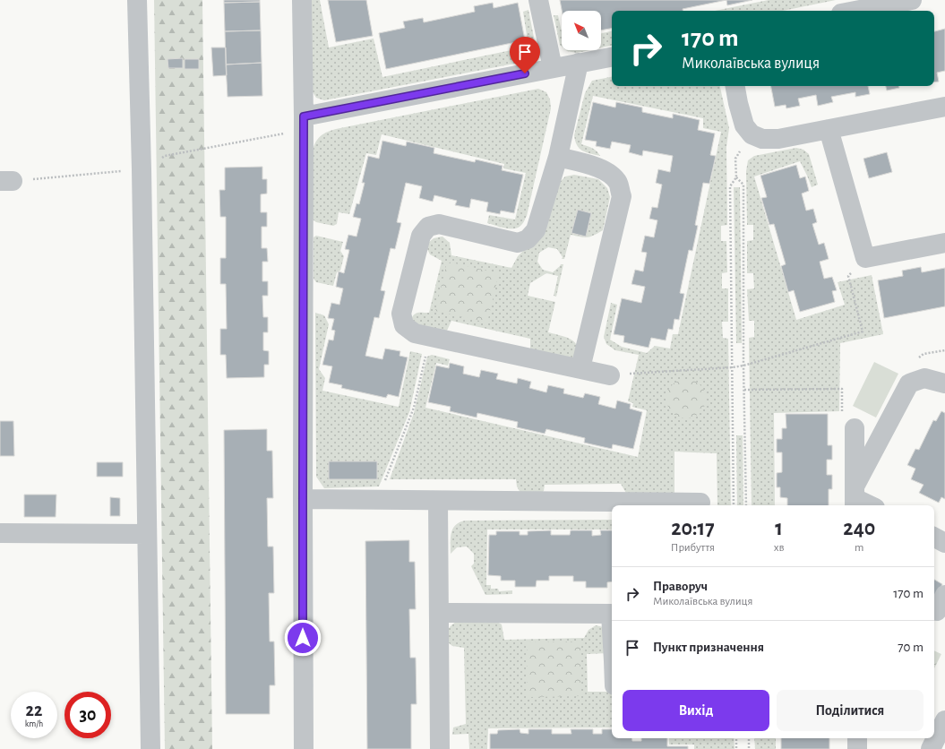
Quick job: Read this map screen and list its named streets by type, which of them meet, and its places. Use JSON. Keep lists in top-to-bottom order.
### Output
{
  "north": "top left",
  "page": {
    "turn": ["170 m", "Миколаївська вулиця"],
    "eta": [
      "20:17",
      "Прибуття",
      "1",
      "хв",
      "240",
      "m"
    ],
    "list": [
      {
        "name": "Праворуч",
        "note": "Миколаївська вулиця",
        "value": "170 m"
      },
      {
        "name": "Пункт призначення",
        "value": "70 m"
      }
    ],
    "buttons": ["Вихід", "Поділитися"],
    "speed": "22 km/h",
    "limit": "30"
  }
}
